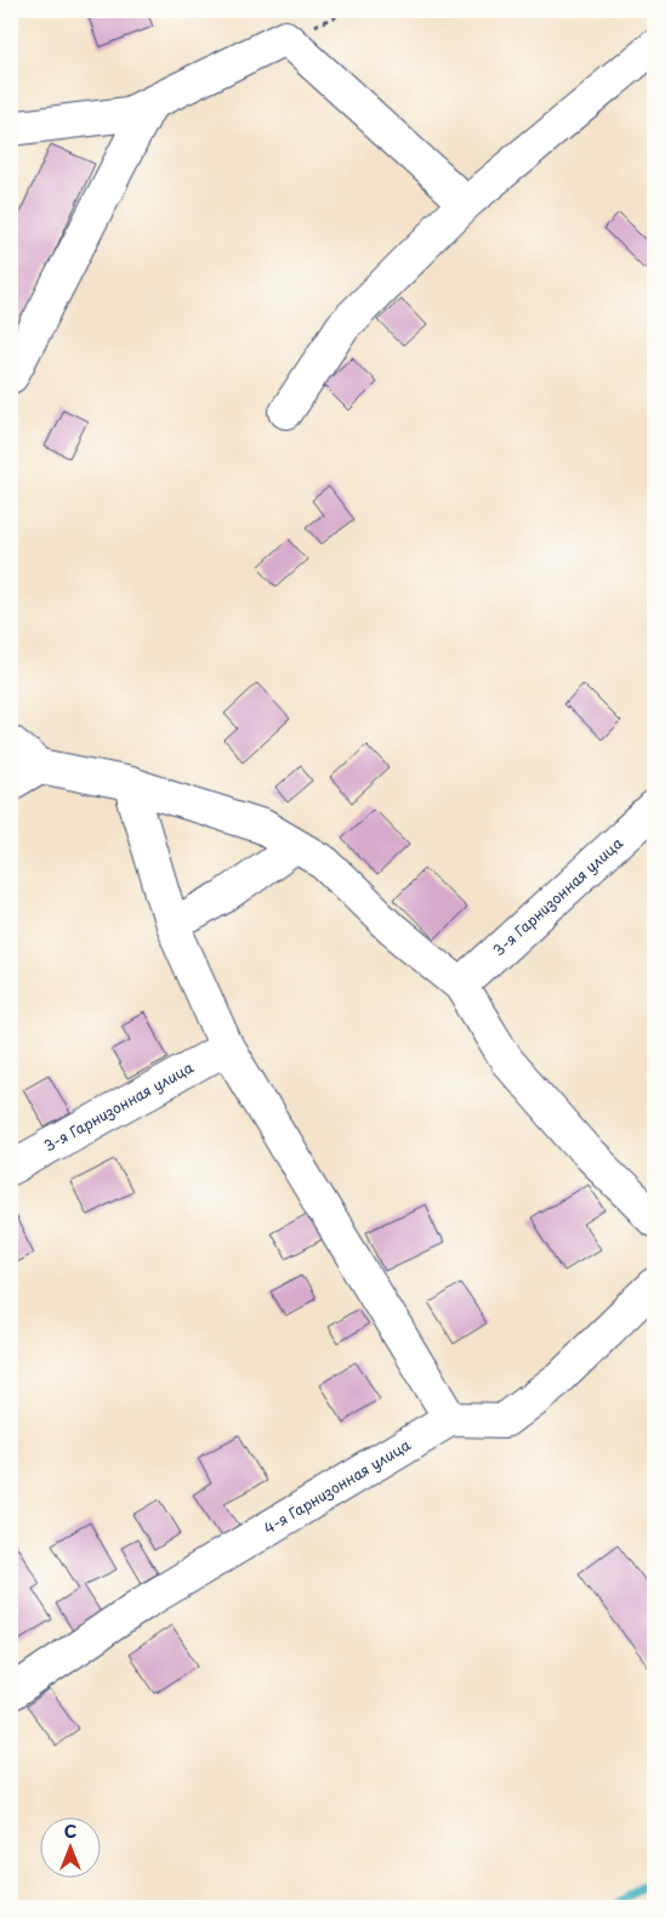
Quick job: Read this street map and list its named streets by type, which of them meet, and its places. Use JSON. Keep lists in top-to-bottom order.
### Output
{
  "streets": {
    "street": ["3-я Гарнизонная улица", "4-я Гарнизонная улица"]
  },
  "north": "top"
}
